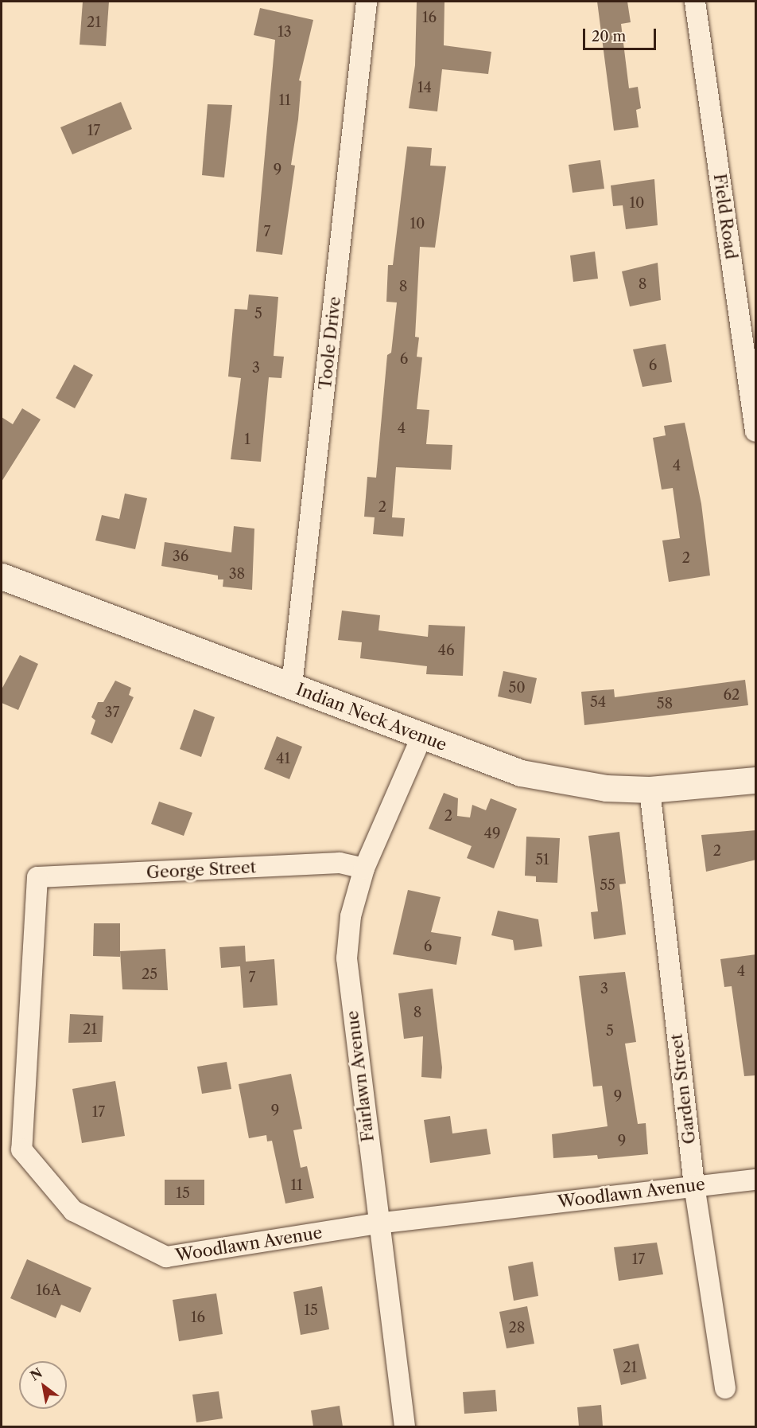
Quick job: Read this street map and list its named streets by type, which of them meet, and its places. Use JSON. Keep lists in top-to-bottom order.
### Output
{
  "streets": {
    "street": [
      "Field Road",
      "Toole Drive",
      "Indian Neck Avenue",
      "George Street",
      "Fairlawn Avenue",
      "Garden Street",
      "Woodlawn Avenue"
    ]
  },
  "crossings": [
    ["Toole Drive", "Indian Neck Avenue"],
    ["Indian Neck Avenue", "Fairlawn Avenue"],
    ["Indian Neck Avenue", "Garden Street"],
    ["George Street", "Fairlawn Avenue"],
    ["George Street", "Woodlawn Avenue"],
    ["Fairlawn Avenue", "Woodlawn Avenue"],
    ["Garden Street", "Woodlawn Avenue"]
  ],
  "house_numbers": [
    "16",
    "21",
    "13",
    "14",
    "11",
    "17",
    "9",
    "10",
    "10",
    "7",
    "8",
    "8",
    "5",
    "6",
    "6",
    "3",
    "4",
    "1",
    "4",
    "2",
    "36",
    "2",
    "38",
    "46",
    "50",
    "62",
    "54",
    "58",
    "37",
    "41",
    "2",
    "49",
    "2",
    "51",
    "55",
    "6",
    "4",
    "25",
    "7",
    "3",
    "8",
    "21",
    "5",
    "9",
    "9",
    "17",
    "9",
    "11",
    "15",
    "17",
    "16A",
    "15",
    "16",
    "28",
    "21"
  ],
  "scale_bar": "20 m",
  "north": "top left"
}
